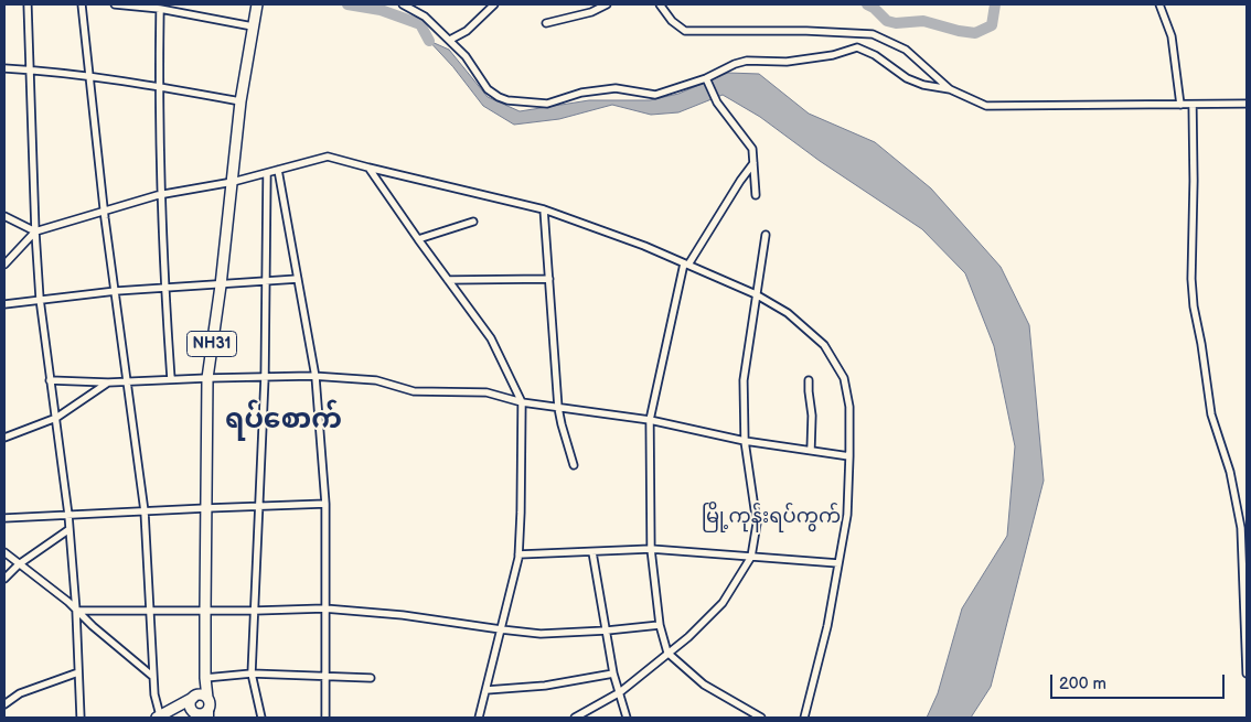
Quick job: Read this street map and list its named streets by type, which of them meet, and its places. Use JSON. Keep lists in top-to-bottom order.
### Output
{
  "streets": {
    "highway": ["NH31"]
  },
  "districts": ["ရပ်စောက်", "မြို့ကုန်းရပ်ကွက်"],
  "scale_bar": "200 m"
}
